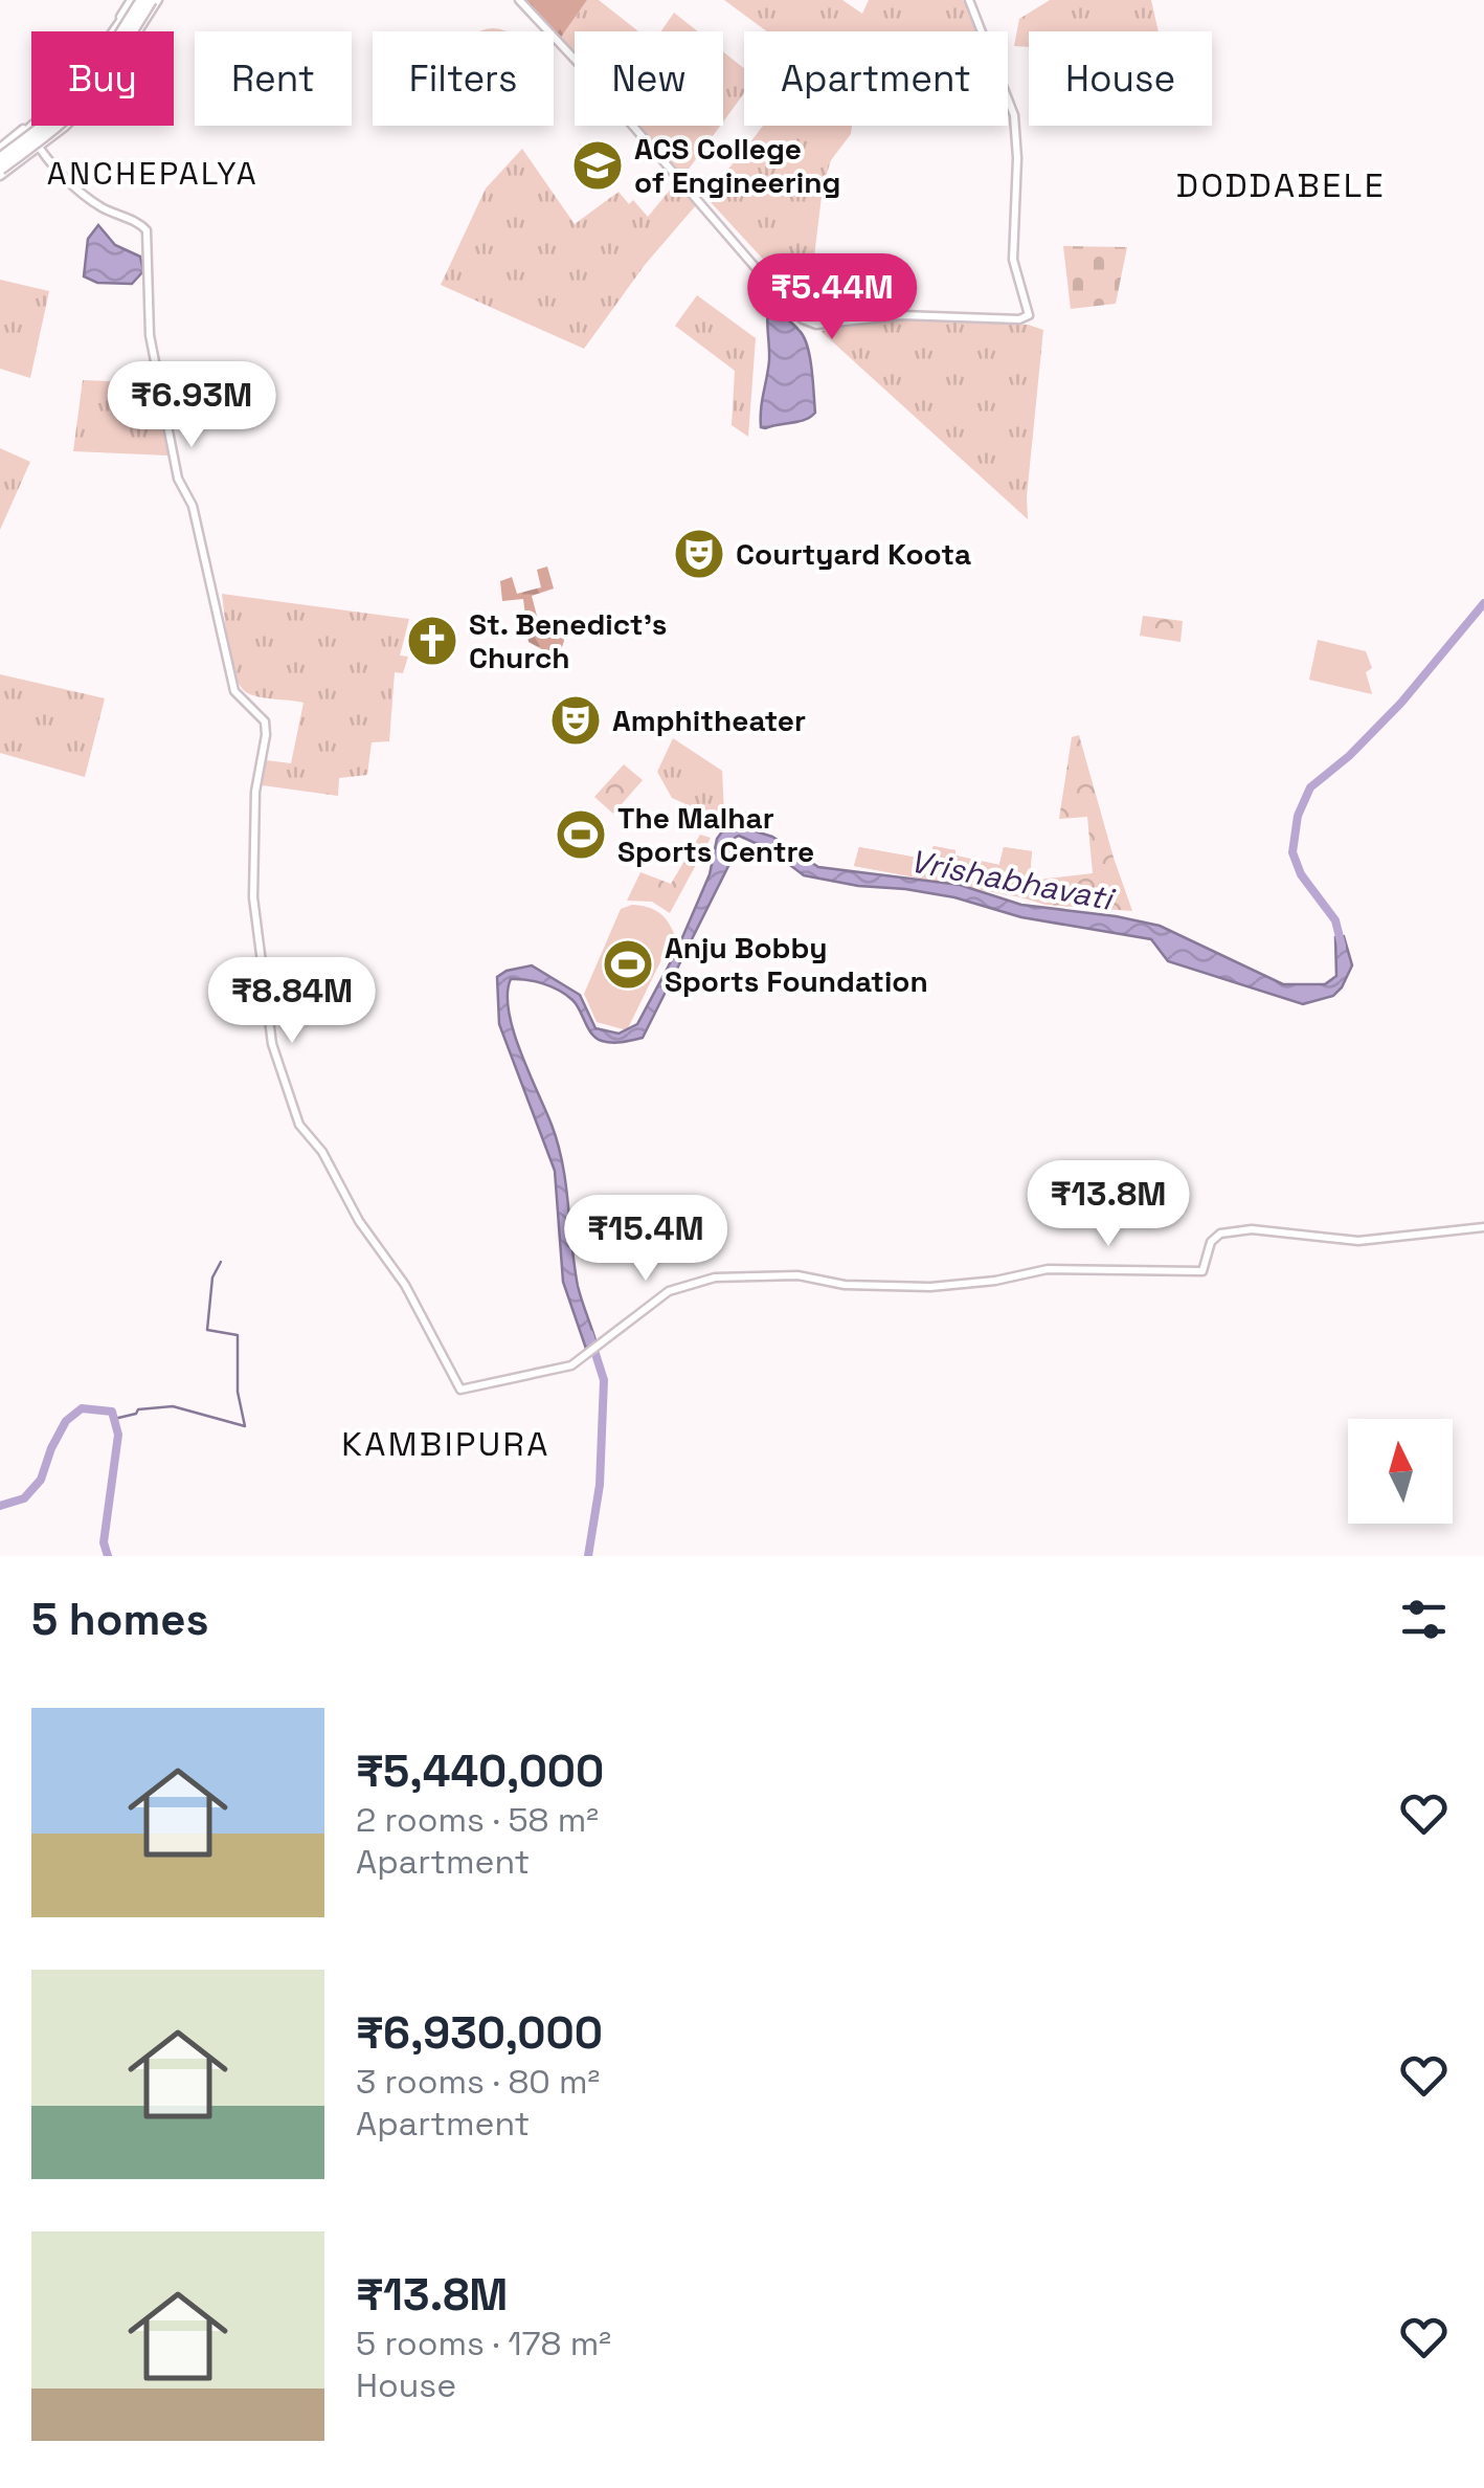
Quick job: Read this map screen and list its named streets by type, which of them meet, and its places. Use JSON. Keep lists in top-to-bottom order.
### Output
{
  "districts": ["ANCHEPALYA", "DODDABELE", "KAMBIPURA"],
  "water": ["Vrishabhavati"],
  "places": {
    "school or university": ["ACS College of Engineering"],
    "theatre": ["Courtyard Koota", "Amphitheater"],
    "church": ["St. Benedict's Church"],
    "sports": ["The Malhar Sports Centre", "Anju Bobby Sports Foundation"]
  },
  "north": "top",
  "page": {
    "chip": [
      "Buy",
      "Rent",
      "Filters",
      "New",
      "Apartment",
      "House"
    ],
    "price": [
      "₹5.44M",
      "₹6.93M",
      "₹8.84M",
      "₹13.8M",
      "₹15.4M"
    ],
    "heading": "5 homes",
    "list": [
      {
        "name": "₹5,440,000",
        "note": "2 rooms · 58 m² · Apartment"
      },
      {
        "name": "₹6,930,000",
        "note": "3 rooms · 80 m² · Apartment"
      },
      {
        "name": "₹13.8M",
        "note": "5 rooms · 178 m² · House"
      }
    ]
  }
}
